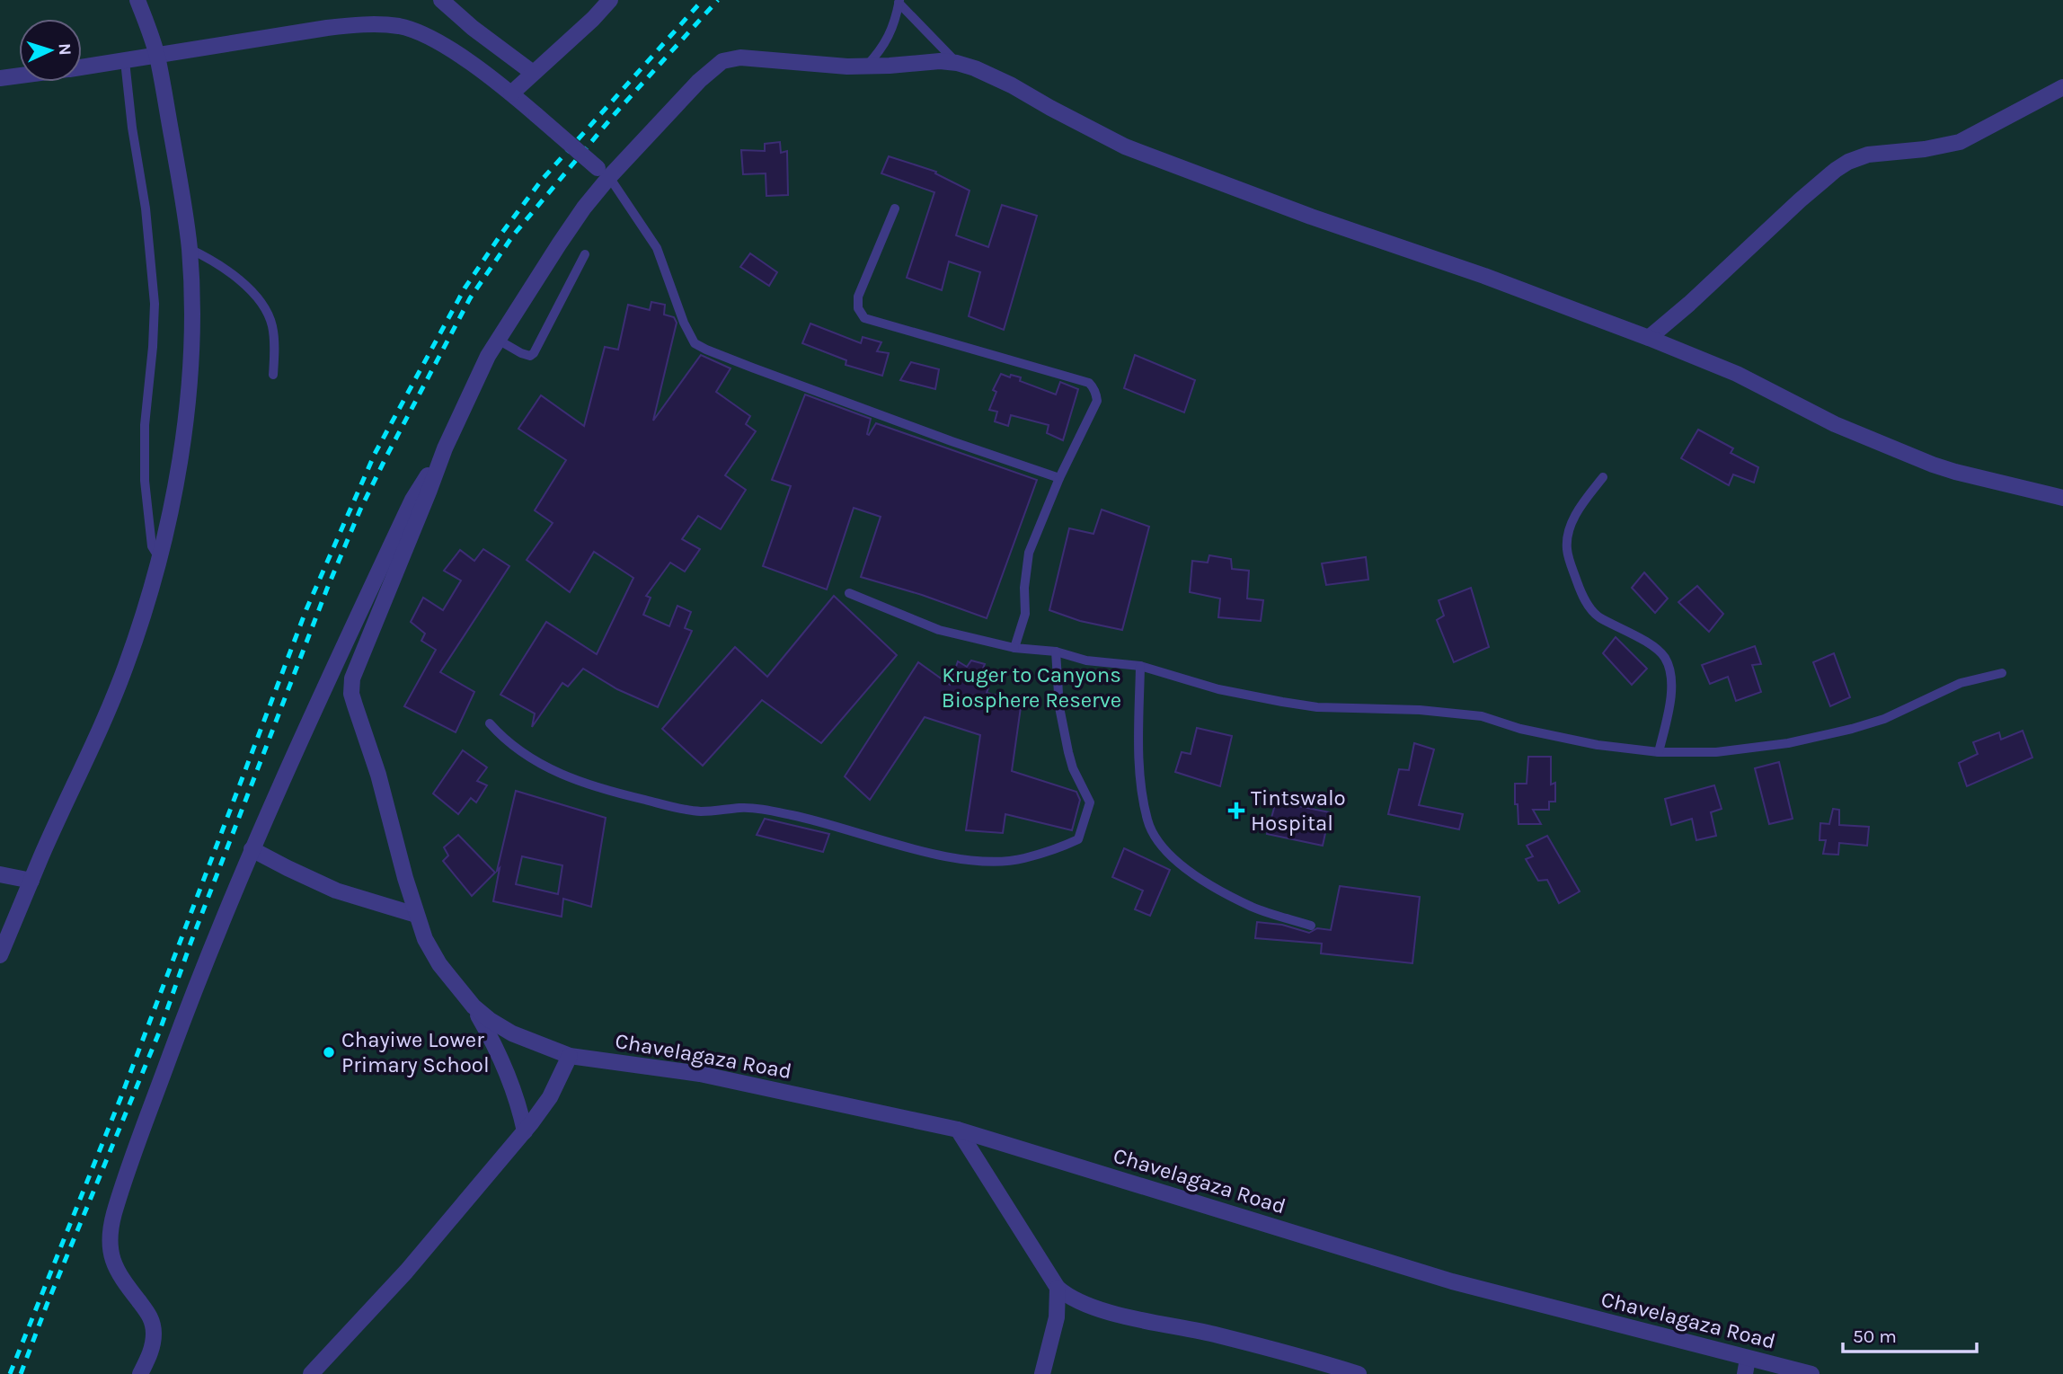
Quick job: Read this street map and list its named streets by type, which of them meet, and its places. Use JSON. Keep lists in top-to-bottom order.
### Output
{
  "streets": {
    "street": ["Chavelagaza Road"]
  },
  "parks": ["Kruger to Canyons Biosphere Reserve"],
  "places": {
    "health": ["Tintswalo Hospital"],
    "other": ["Chayiwe Lower Primary School"]
  },
  "scale_bar": "50 m",
  "north": "right"
}
